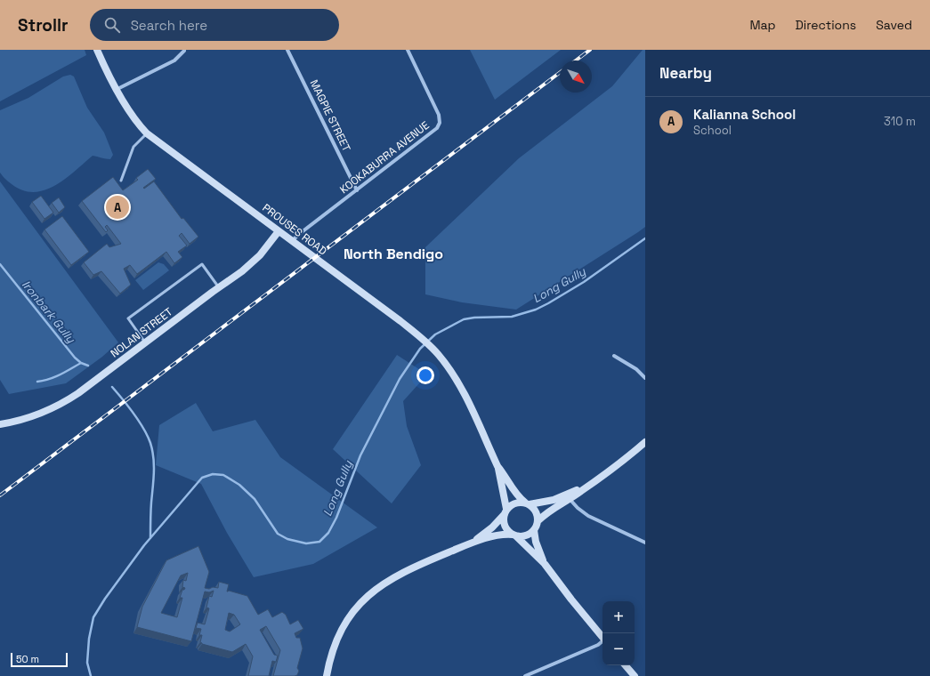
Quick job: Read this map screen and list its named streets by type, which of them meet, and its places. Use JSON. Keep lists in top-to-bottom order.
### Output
{
  "streets": {
    "street": [
      "MAGPIE STREET",
      "KOOKABURRA AVENUE",
      "PROUSES ROAD",
      "NOLAN STREET"
    ]
  },
  "crossings": [
    ["MAGPIE STREET", "KOOKABURRA AVENUE"],
    ["KOOKABURRA AVENUE", "PROUSES ROAD"],
    ["PROUSES ROAD", "NOLAN STREET"]
  ],
  "districts": ["North Bendigo"],
  "water": ["Long Gully", "Ironbark Gully"],
  "scale_bar": "50 m",
  "north": "bottom right",
  "page": {
    "header": "Strollr",
    "search": "Search here",
    "nav": ["Map", "Directions", "Saved"],
    "heading": "Nearby",
    "list": [
      {
        "mark": "A",
        "name": "Kalianna School",
        "note": "School",
        "value": "310 m"
      }
    ],
    "pins": "A",
    "map_buttons": ["+", "−"],
    "scale": "50 m"
  }
}
